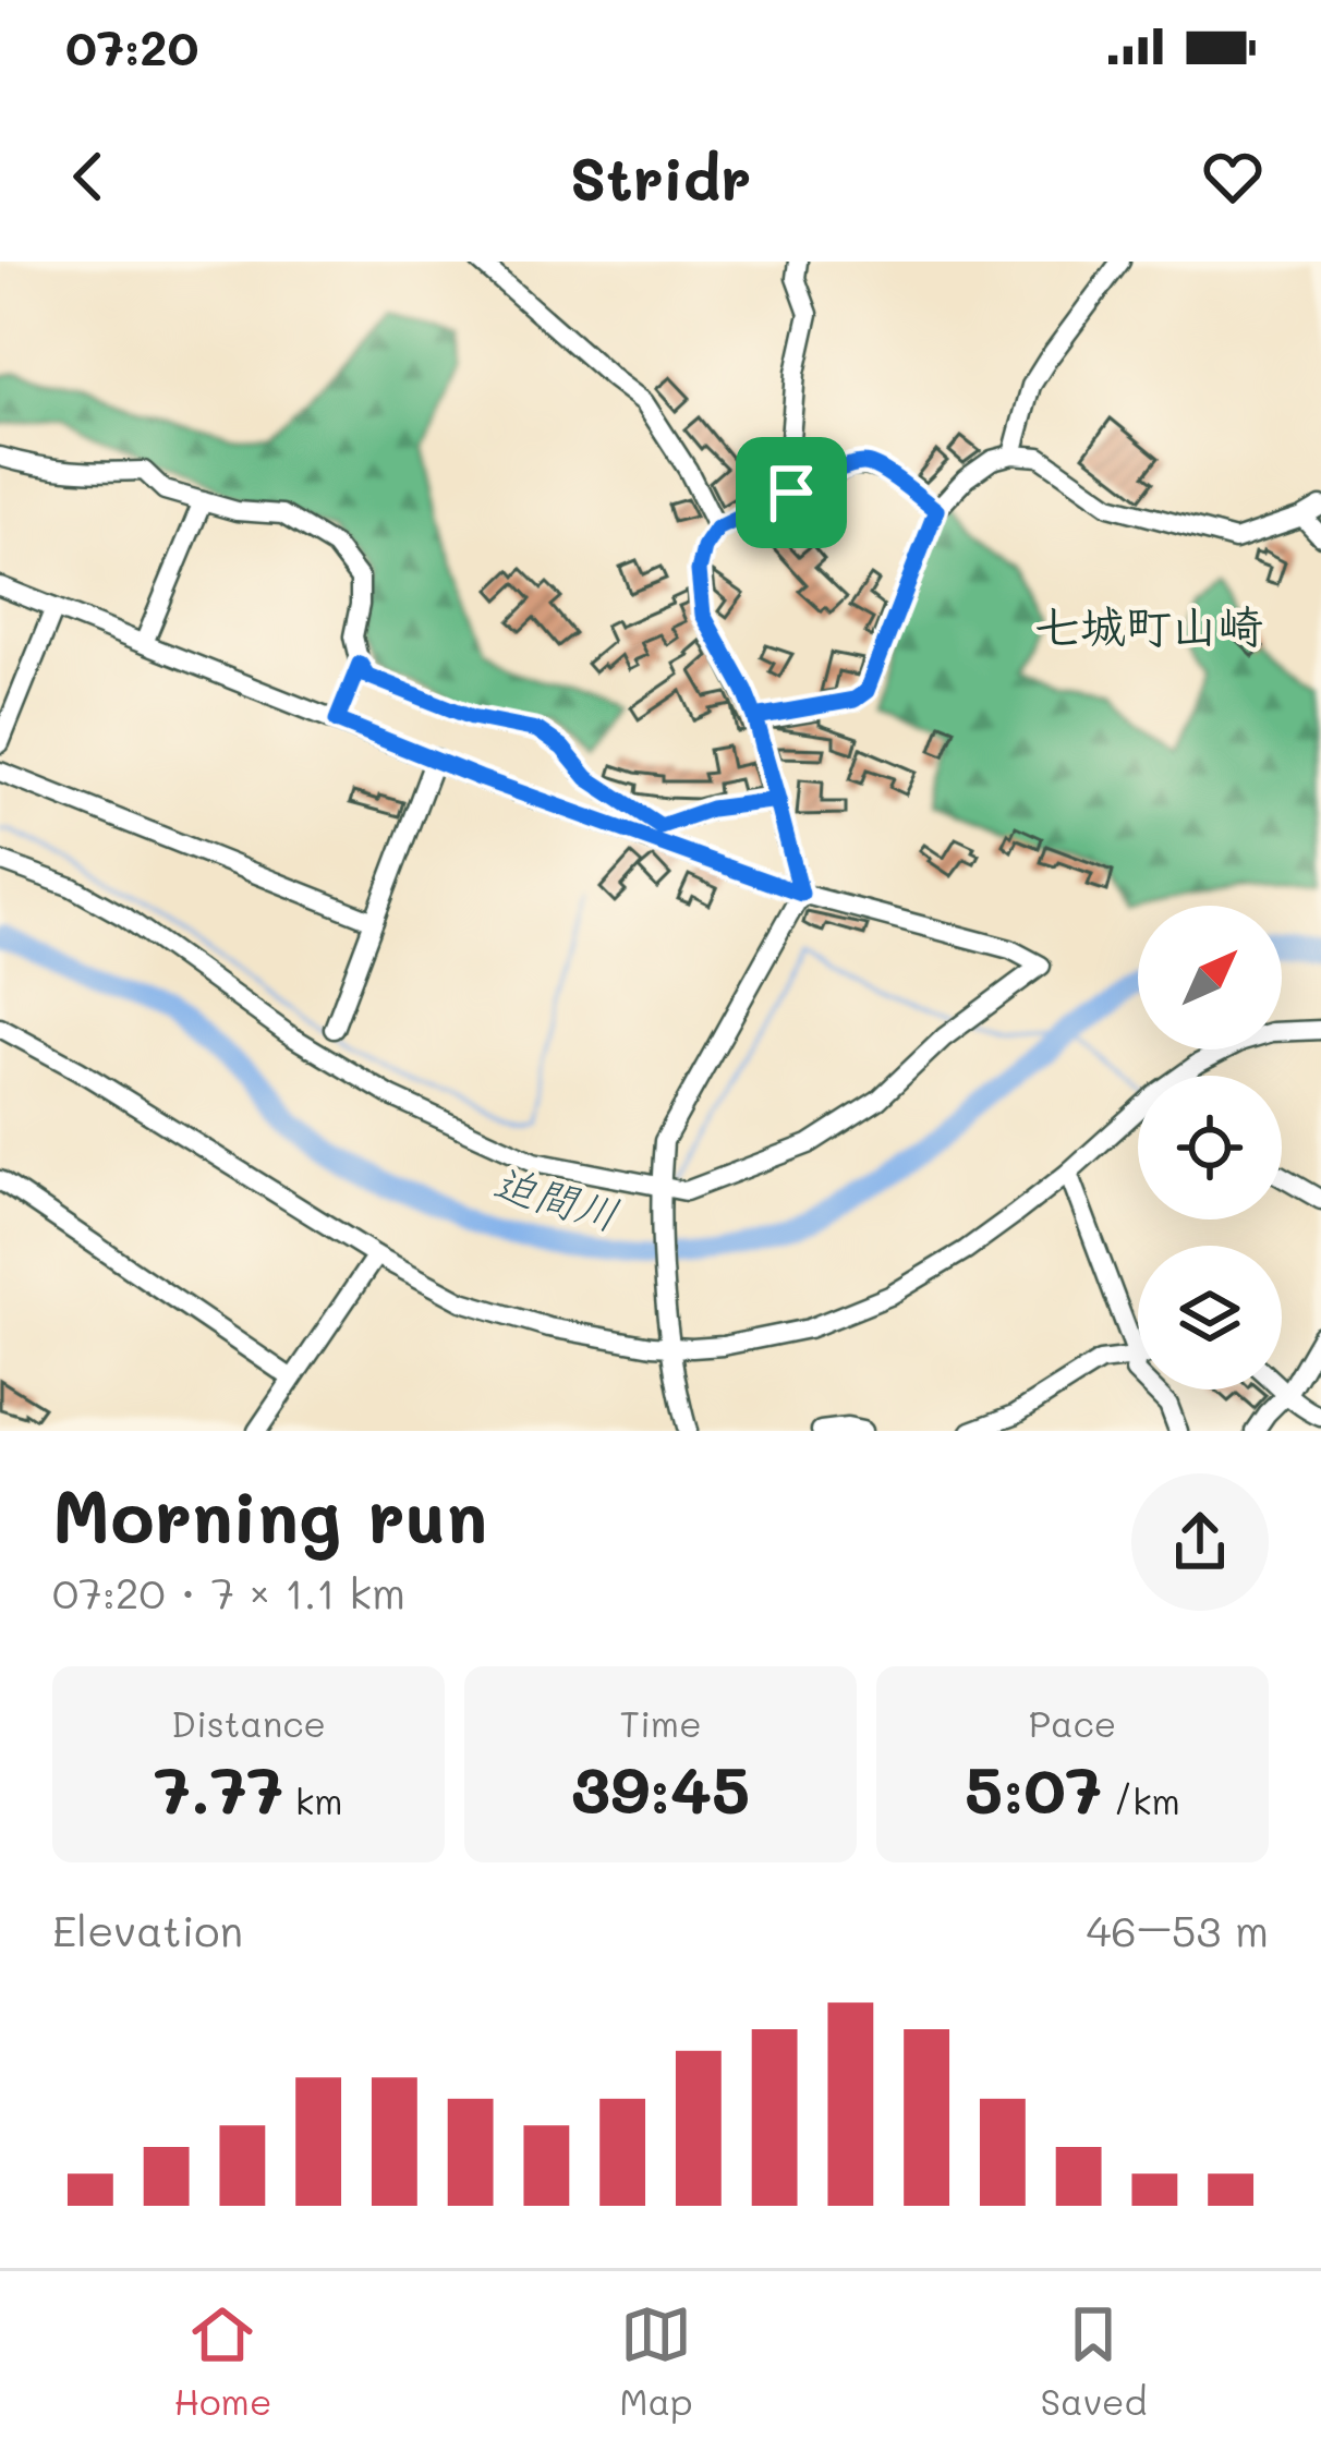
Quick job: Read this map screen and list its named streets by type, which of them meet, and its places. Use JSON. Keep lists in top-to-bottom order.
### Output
{
  "districts": ["七城町山崎"],
  "water": ["迫間川"],
  "north": "top right",
  "page": {
    "status": "07:20",
    "header": "Stridr",
    "heading": ["Morning run", "07:20 · 7 × 1.1 km"],
    "stats": [
      ["Distance", "7.77 km"],
      ["Time", "39:45"],
      ["Pace", "5:07 /km"]
    ],
    "chart": ["Elevation", "46–53 m"],
    "tabs": ["Home", "Map", "Saved"]
  }
}
